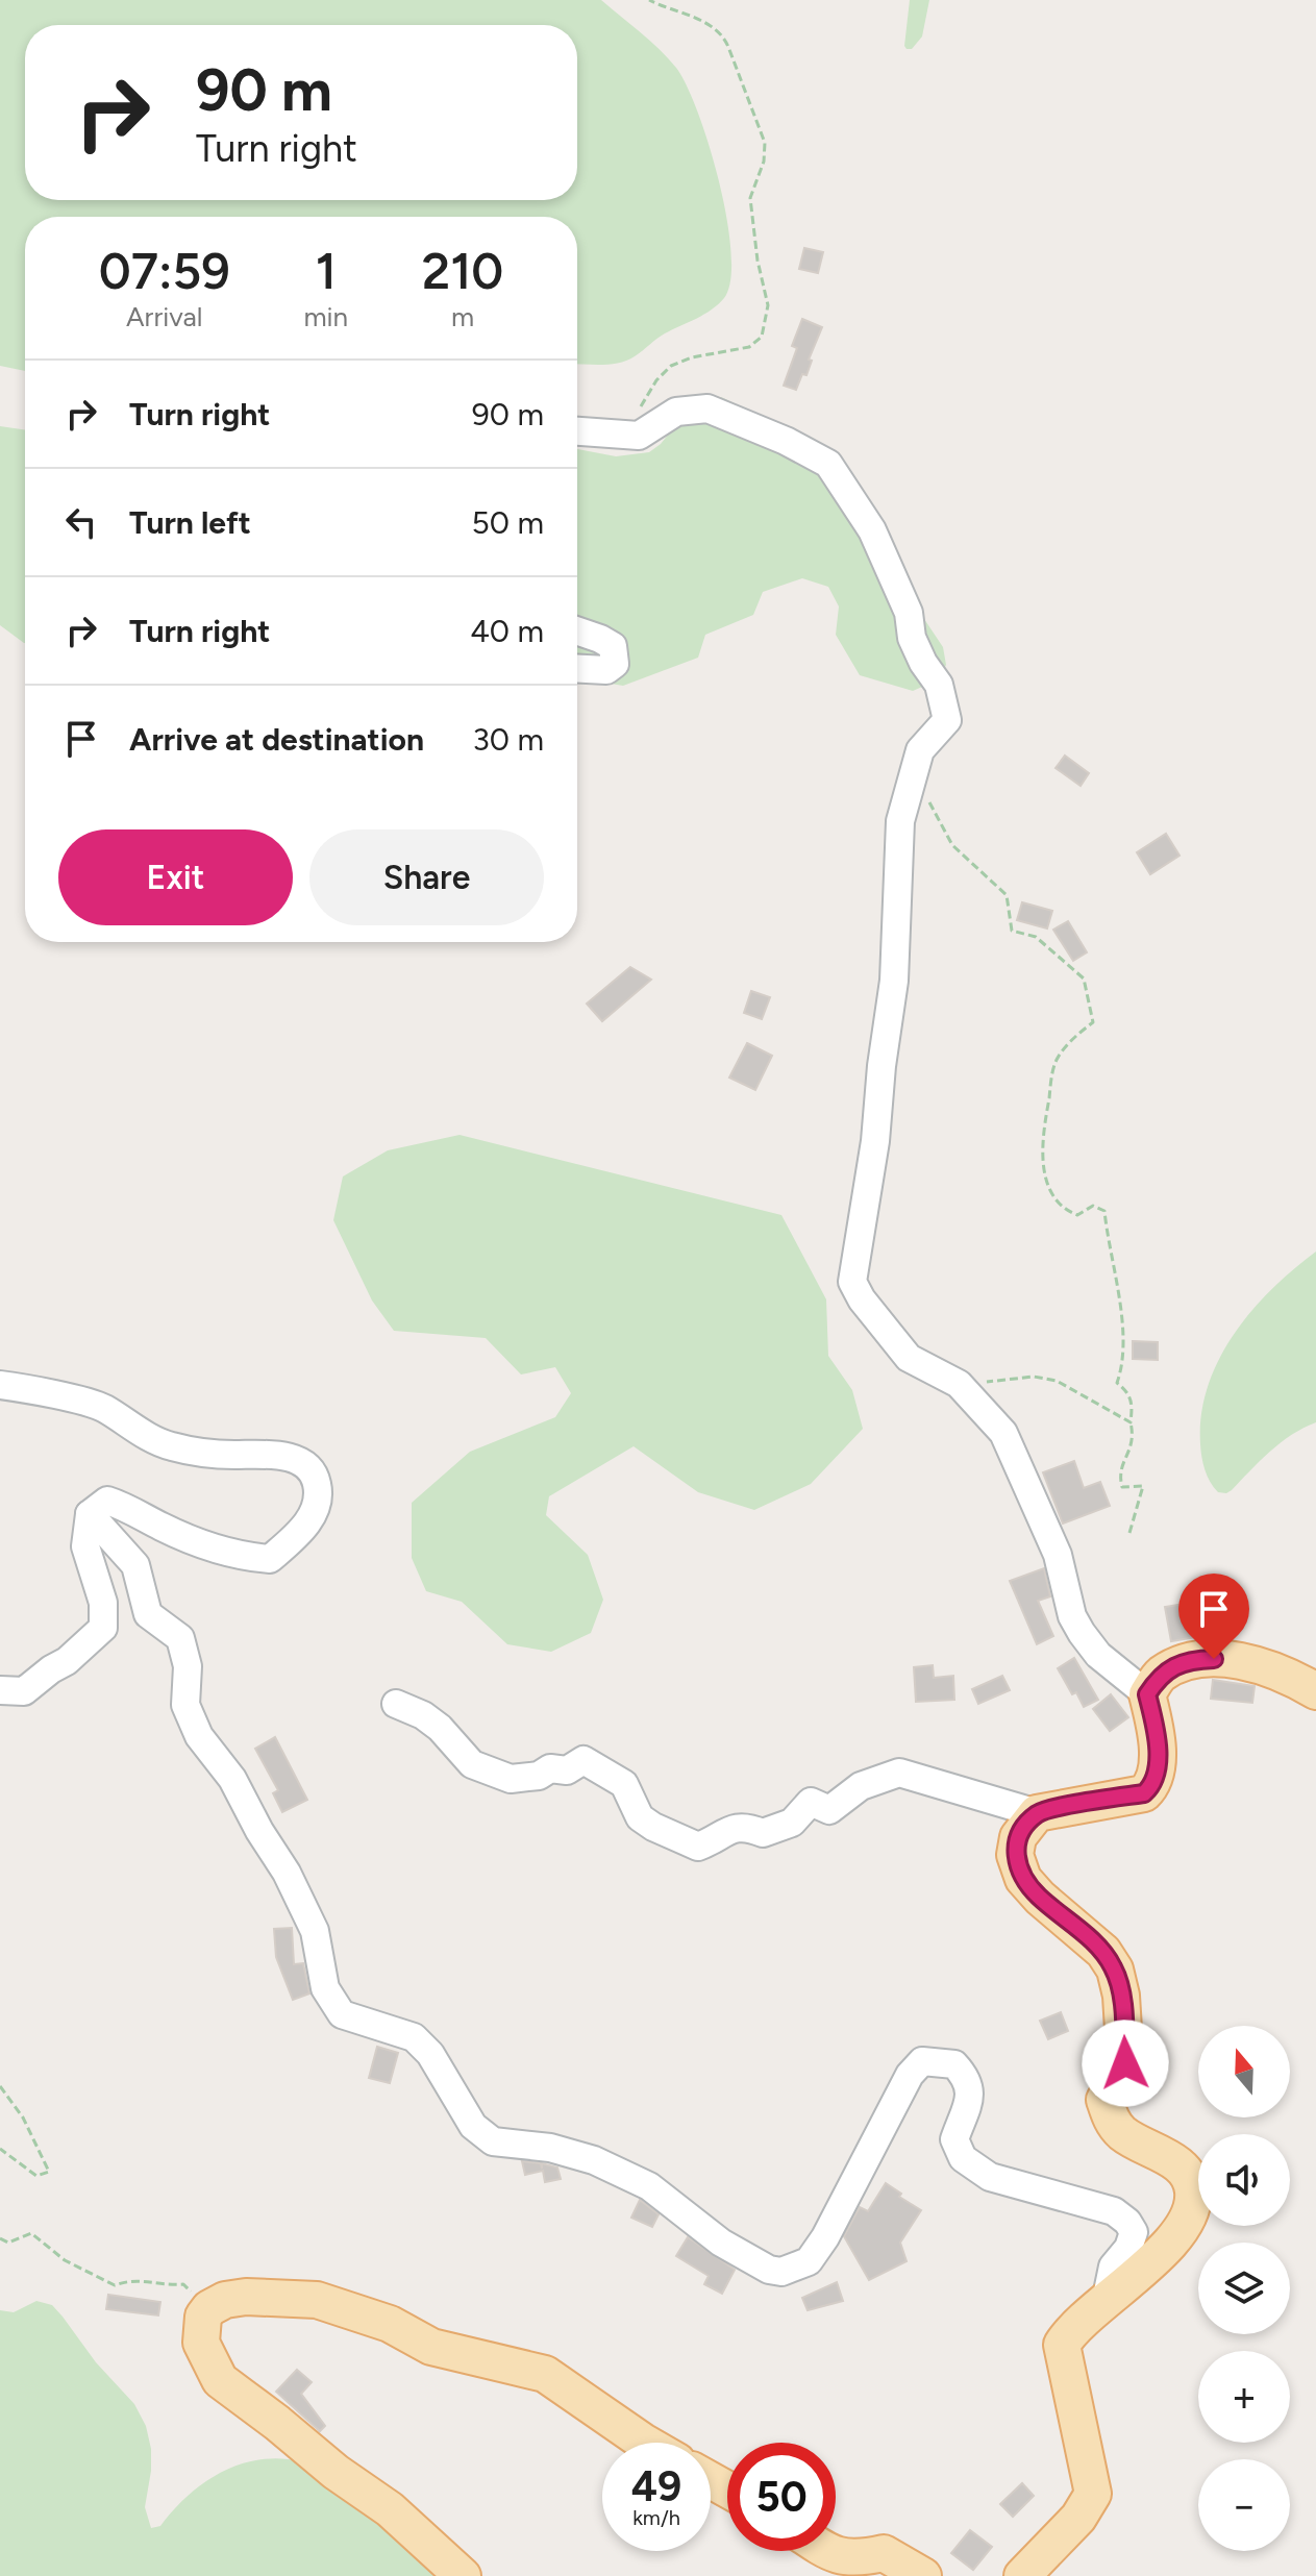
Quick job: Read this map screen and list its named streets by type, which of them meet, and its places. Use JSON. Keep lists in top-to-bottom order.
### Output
{
  "north": "top",
  "page": {
    "turn": ["90 m", "Turn right"],
    "eta": [
      "07:59",
      "Arrival",
      "1",
      "min",
      "210",
      "m"
    ],
    "list": [
      {
        "name": "Turn right",
        "value": "90 m"
      },
      {
        "name": "Turn left",
        "value": "50 m"
      },
      {
        "name": "Turn right",
        "value": "40 m"
      },
      {
        "name": "Arrive at destination",
        "value": "30 m"
      }
    ],
    "buttons": ["Exit", "Share"],
    "map_buttons": ["+", "−"],
    "speed": "49 km/h",
    "limit": "50"
  }
}
